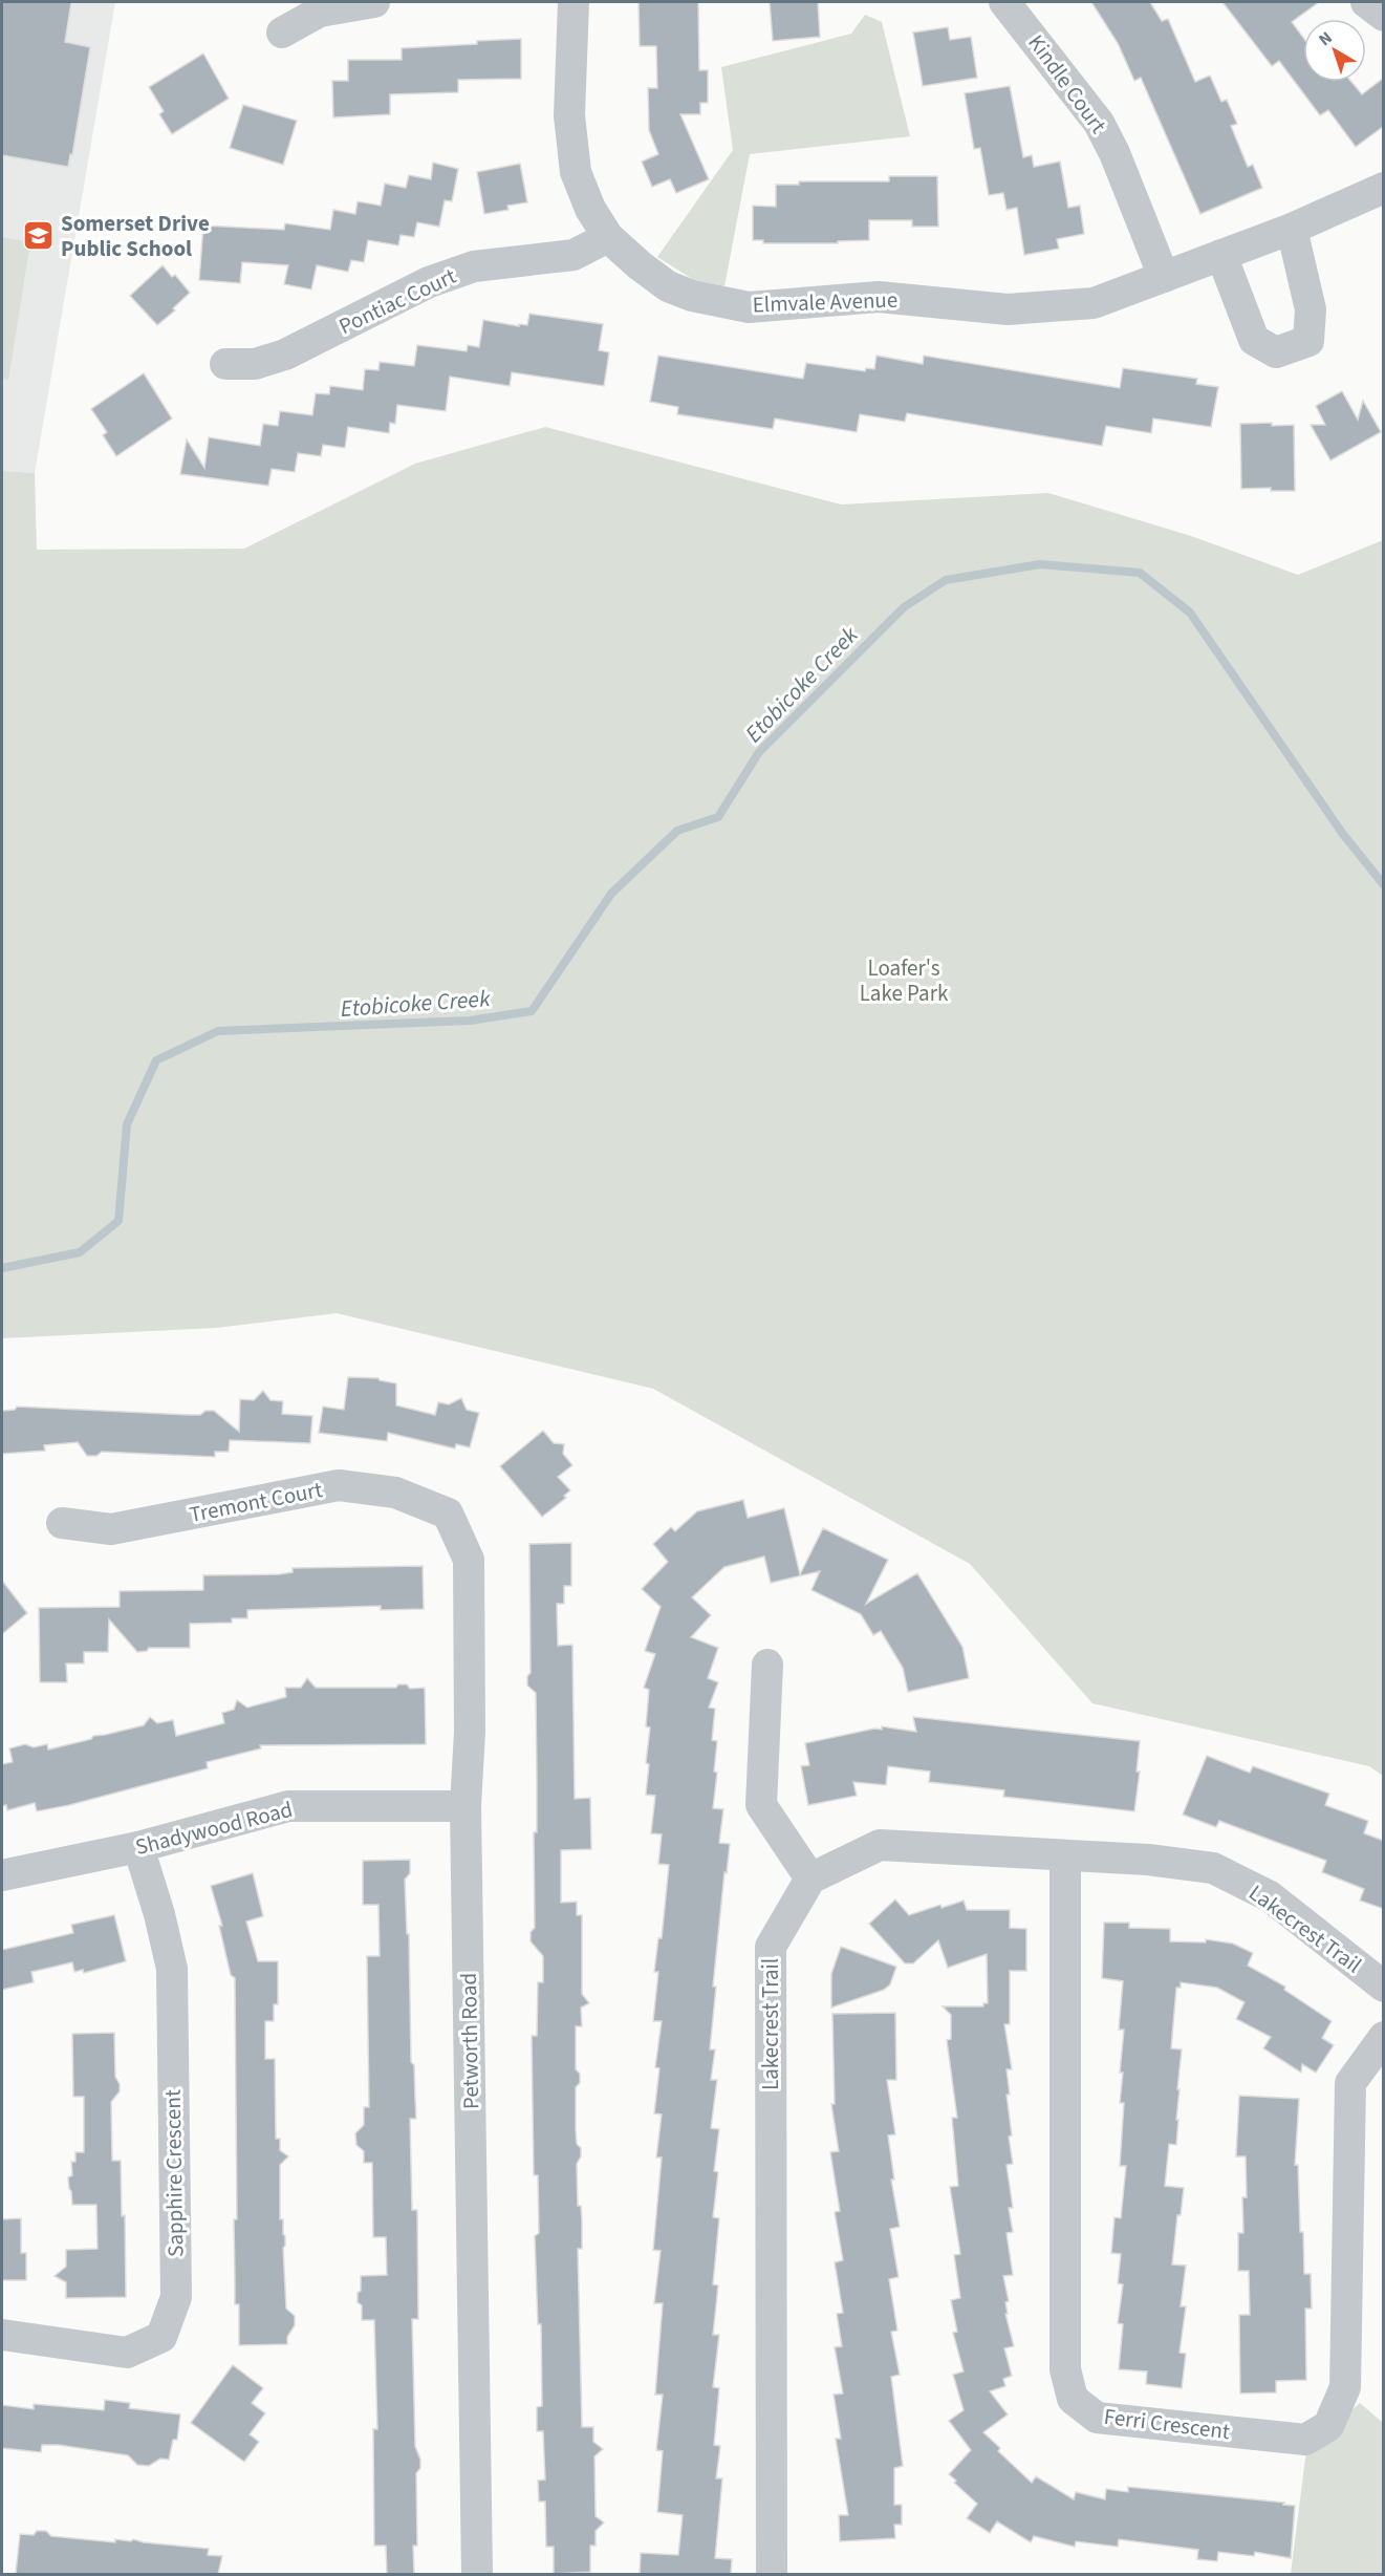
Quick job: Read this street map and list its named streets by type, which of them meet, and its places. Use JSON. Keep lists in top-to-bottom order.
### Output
{
  "streets": {
    "street": [
      "Kindle Court",
      "Pontiac Court",
      "Elmvale Avenue",
      "Tremont Court",
      "Shadywood Road",
      "Lakecrest Trail",
      "Petworth Road",
      "Sapphire Crescent",
      "Ferri Crescent"
    ]
  },
  "crossings": [
    ["Kindle Court", "Elmvale Avenue"],
    ["Pontiac Court", "Elmvale Avenue"],
    ["Tremont Court", "Petworth Road"],
    ["Shadywood Road", "Petworth Road"],
    ["Shadywood Road", "Sapphire Crescent"],
    ["Lakecrest Trail", "Ferri Crescent"]
  ],
  "water": ["Etobicoke Creek"],
  "parks": ["Loafer's Lake Park"],
  "places": {
    "school or university": ["Somerset Drive Public School"]
  },
  "north": "top left"
}
